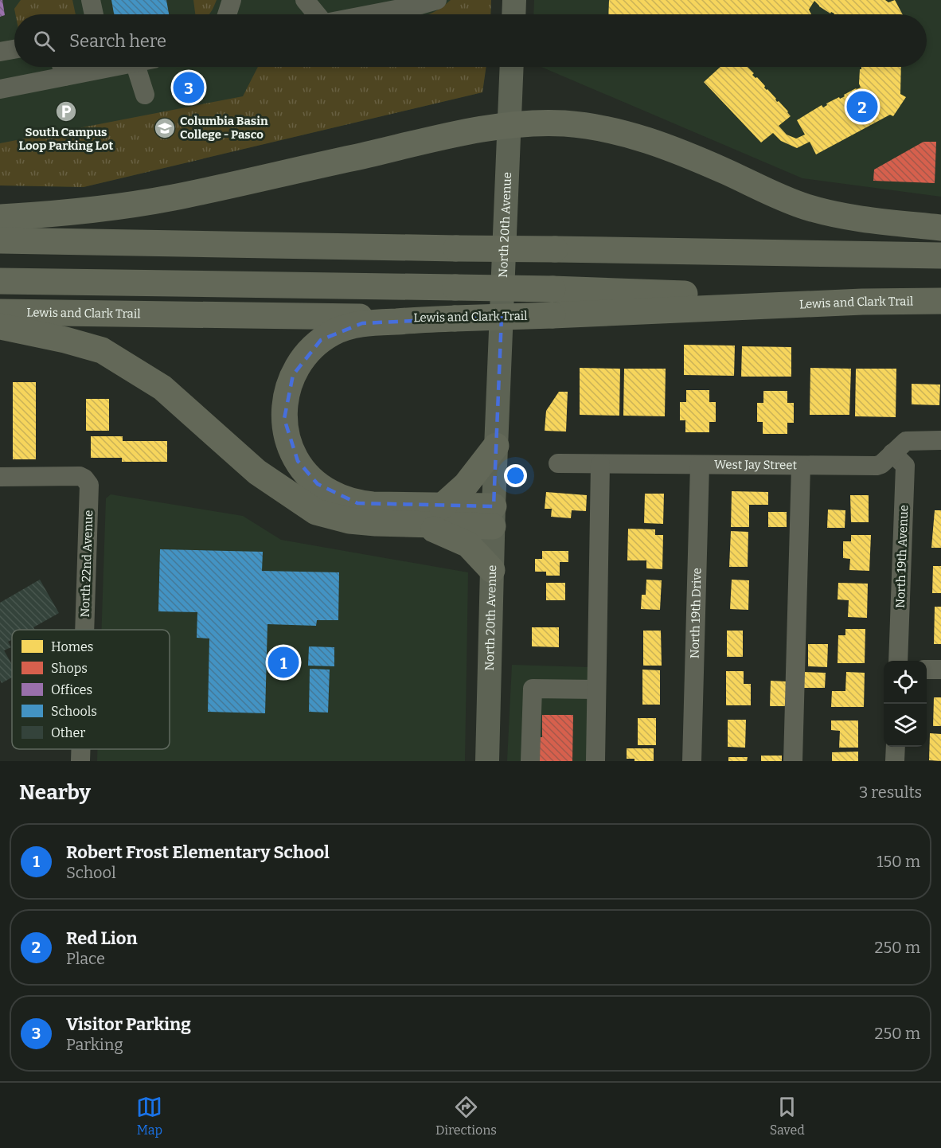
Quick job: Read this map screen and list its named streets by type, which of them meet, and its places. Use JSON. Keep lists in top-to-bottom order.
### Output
{
  "streets": {
    "highway": ["Lewis and Clark Trail"],
    "main road": ["North 20th Avenue"],
    "street": [
      "West Jay Street",
      "North 19th Avenue",
      "North 22nd Avenue",
      "North 19th Drive"
    ]
  },
  "crossings": [
    ["West Jay Street", "North 19th Avenue"],
    ["West Jay Street", "North 19th Drive"]
  ],
  "places": {
    "parking": ["South Campus Loop Parking Lot"],
    "school or university": ["Columbia Basin College - Pasco"]
  },
  "legend": [
    "Homes",
    "Shops",
    "Offices",
    "Schools",
    "Other"
  ],
  "page": {
    "search": "Search here",
    "pins": ["3", "2", "1"],
    "heading": ["Nearby", "3 results"],
    "list": [
      {
        "mark": "1",
        "name": "Robert Frost Elementary School",
        "note": "School",
        "value": "150 m"
      },
      {
        "mark": "2",
        "name": "Red Lion",
        "note": "Place",
        "value": "250 m"
      },
      {
        "mark": "3",
        "name": "Visitor Parking",
        "note": "Parking",
        "value": "250 m"
      }
    ],
    "nav": ["Map", "Directions", "Saved"]
  }
}
